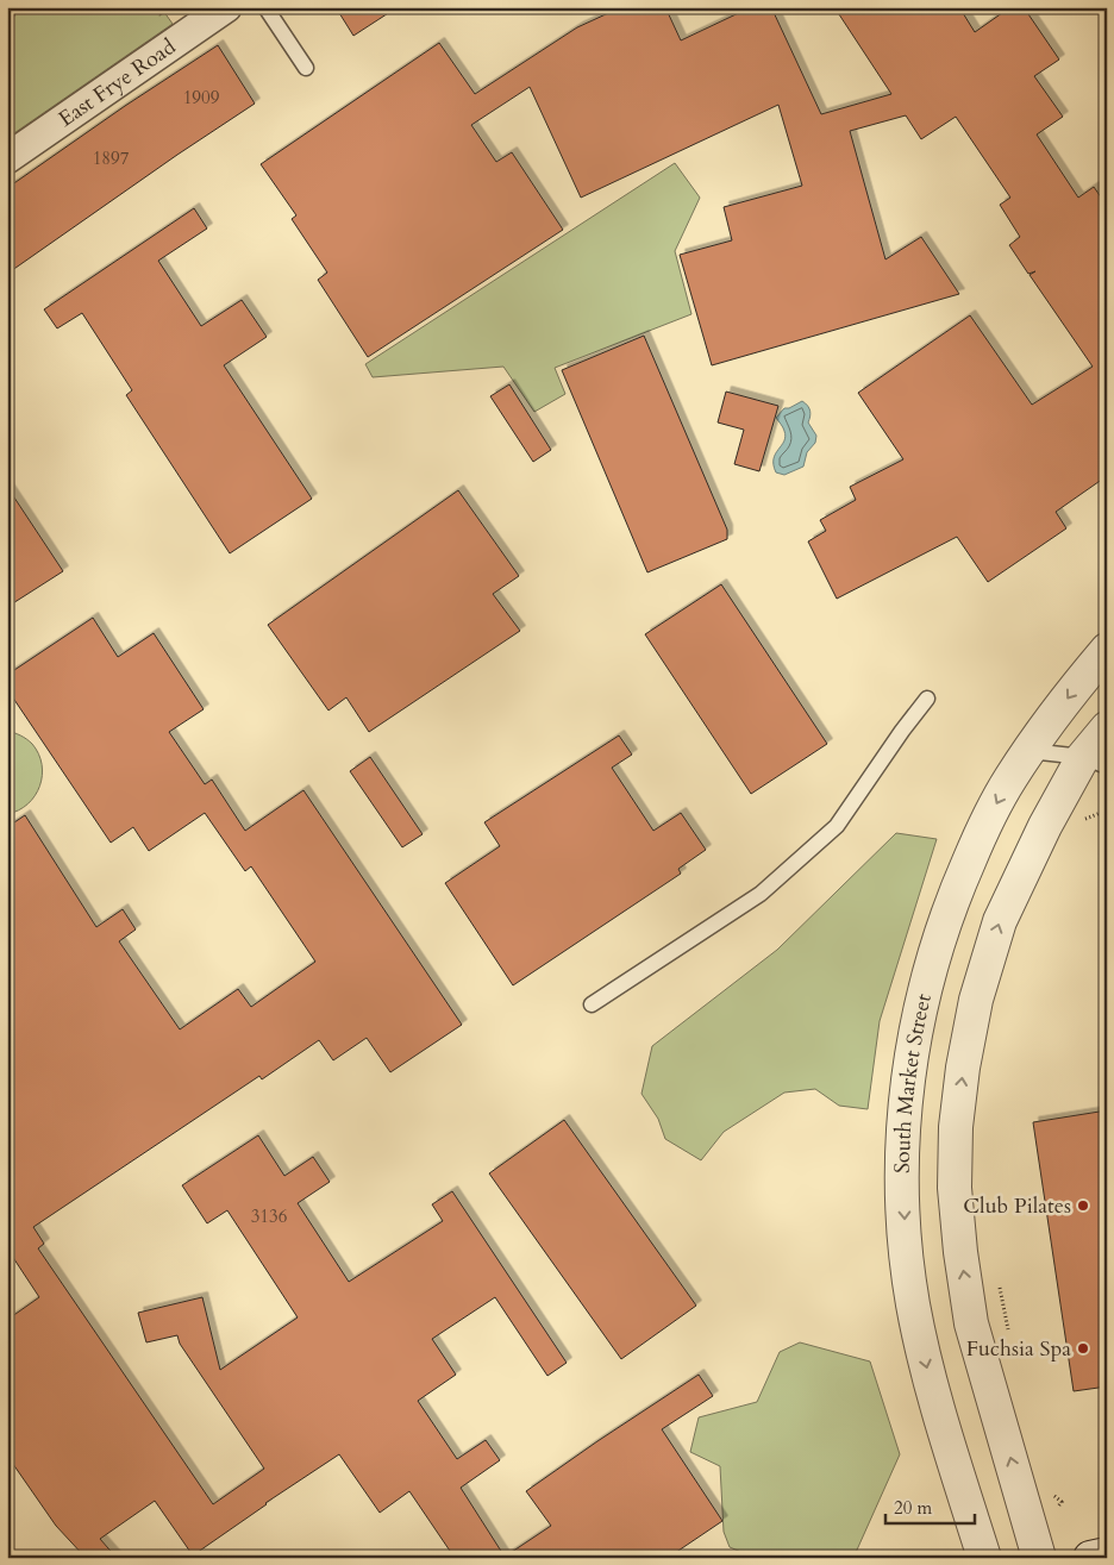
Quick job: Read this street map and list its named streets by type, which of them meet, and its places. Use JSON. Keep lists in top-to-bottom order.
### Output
{
  "streets": {
    "street": ["East Frye Road", "South Market Street"]
  },
  "places": ["Club Pilates", "Fuchsia Spa"],
  "house_numbers": ["1909", "1897", "3136"],
  "scale_bar": "20 m"
}
